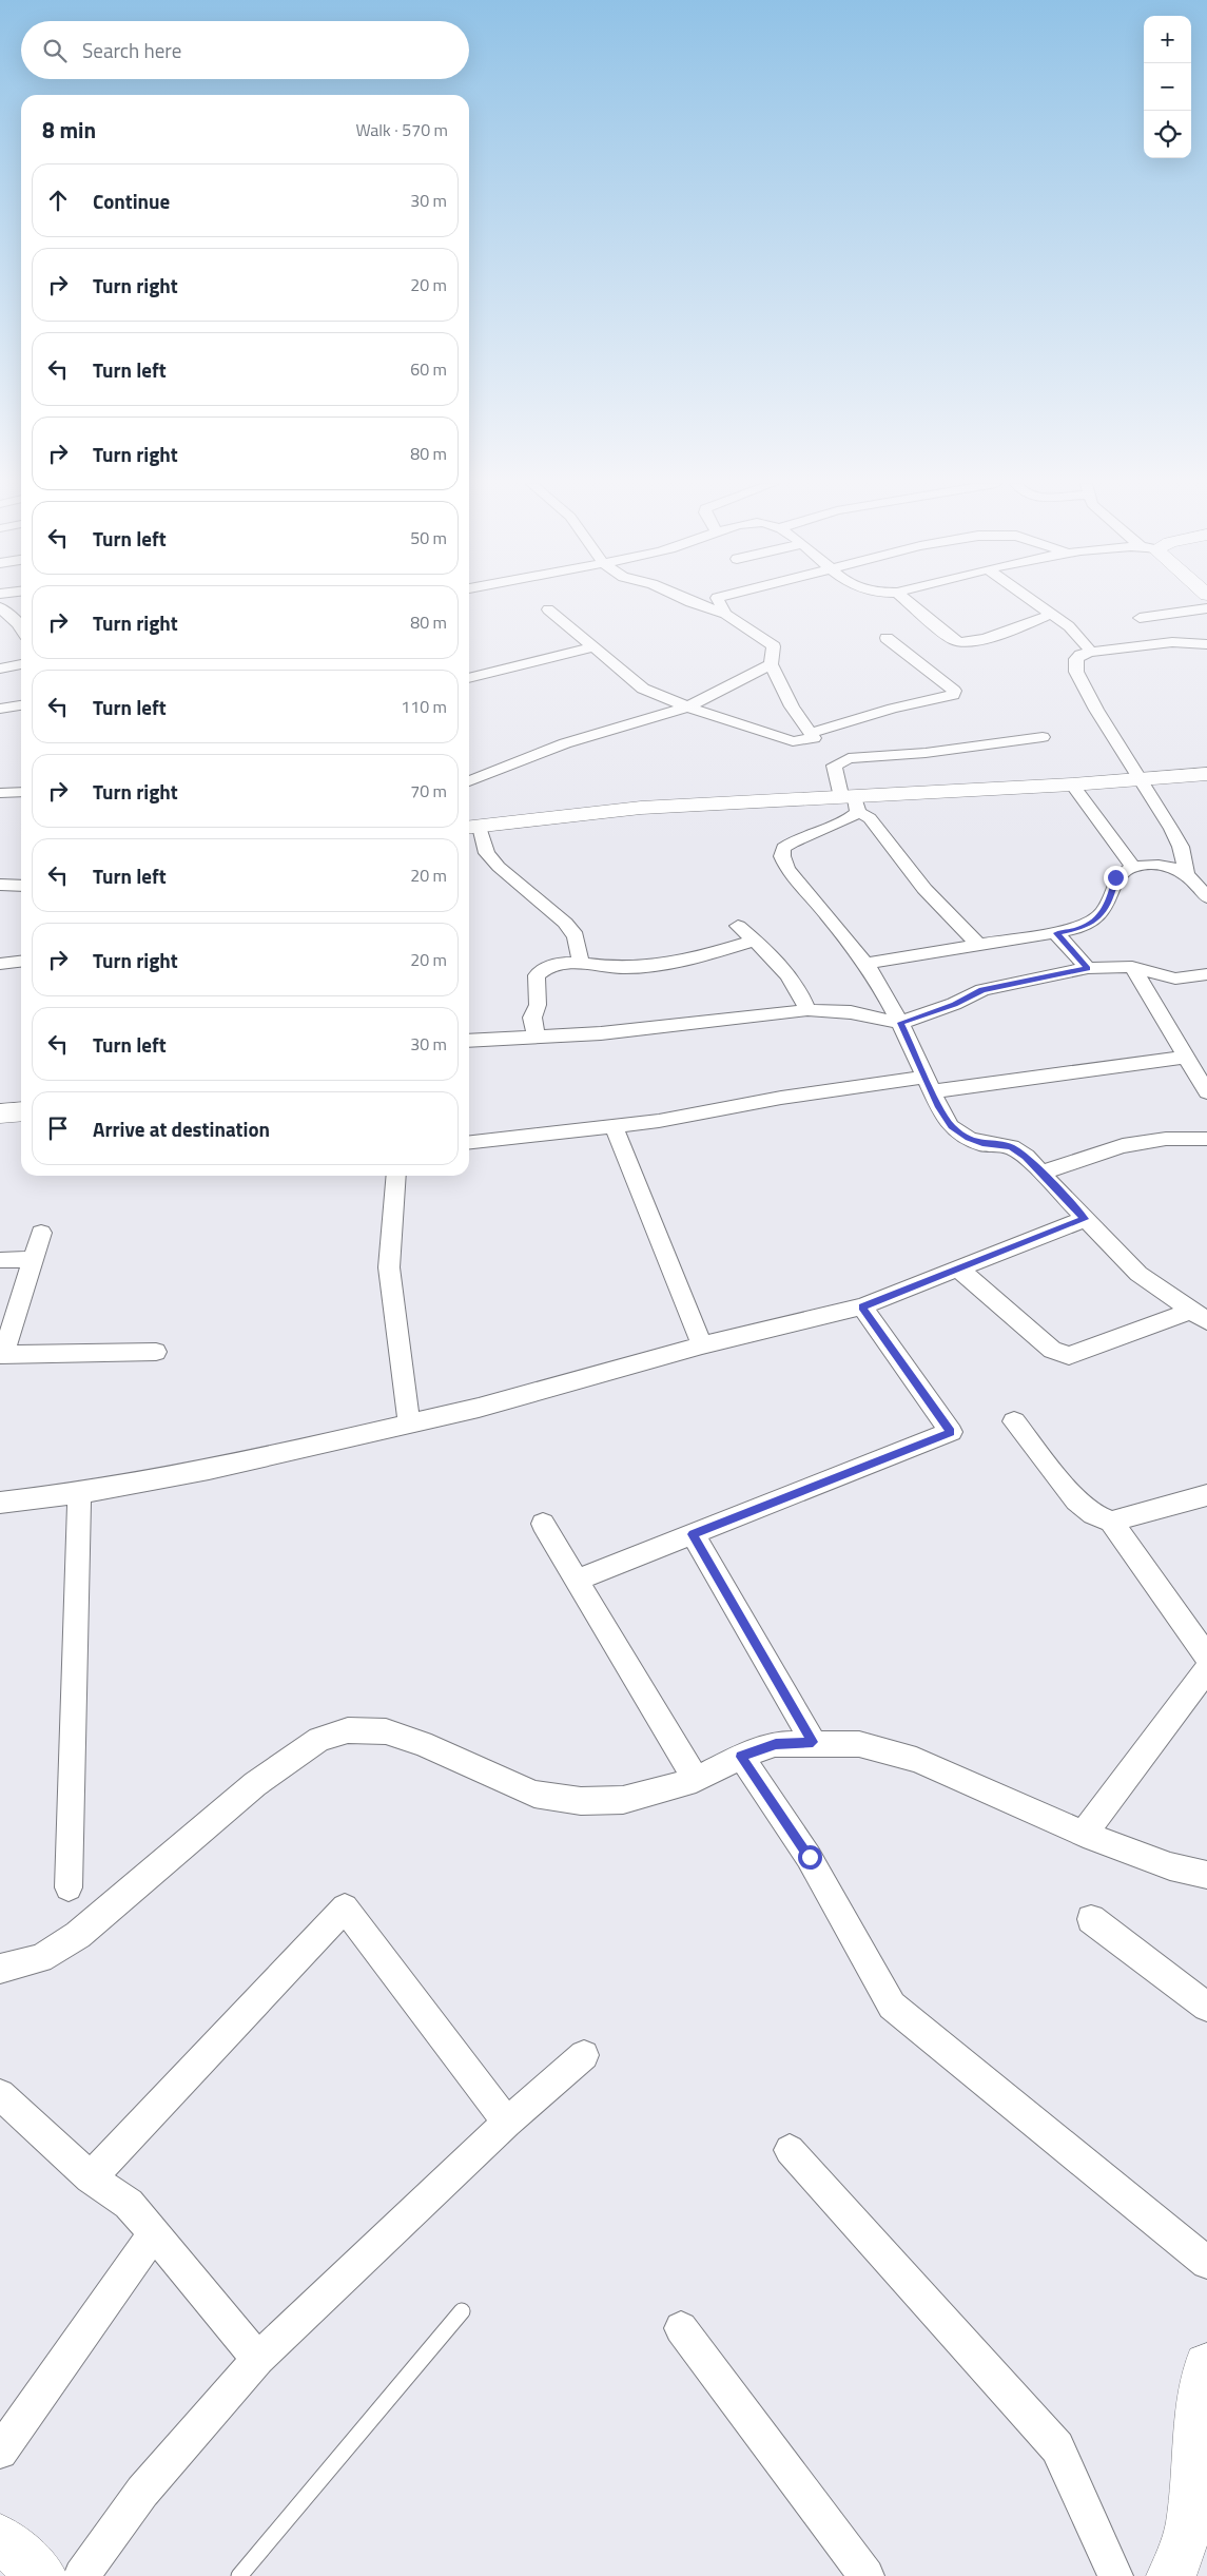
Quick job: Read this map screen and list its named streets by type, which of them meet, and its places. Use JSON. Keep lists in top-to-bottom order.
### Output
{
  "page": {
    "map_buttons": ["+", "−"],
    "search": "Search here",
    "heading": ["8 min", "Walk · 570 m"],
    "list": [
      ["Continue", "30 m"],
      ["Turn right", "20 m"],
      ["Turn left", "60 m"],
      ["Turn right", "80 m"],
      ["Turn left", "50 m"],
      ["Turn right", "80 m"],
      ["Turn left", "110 m"],
      ["Turn right", "70 m"],
      ["Turn left", "20 m"],
      ["Turn right", "20 m"],
      ["Turn left", "30 m"],
      "Arrive at destination"
    ]
  }
}
